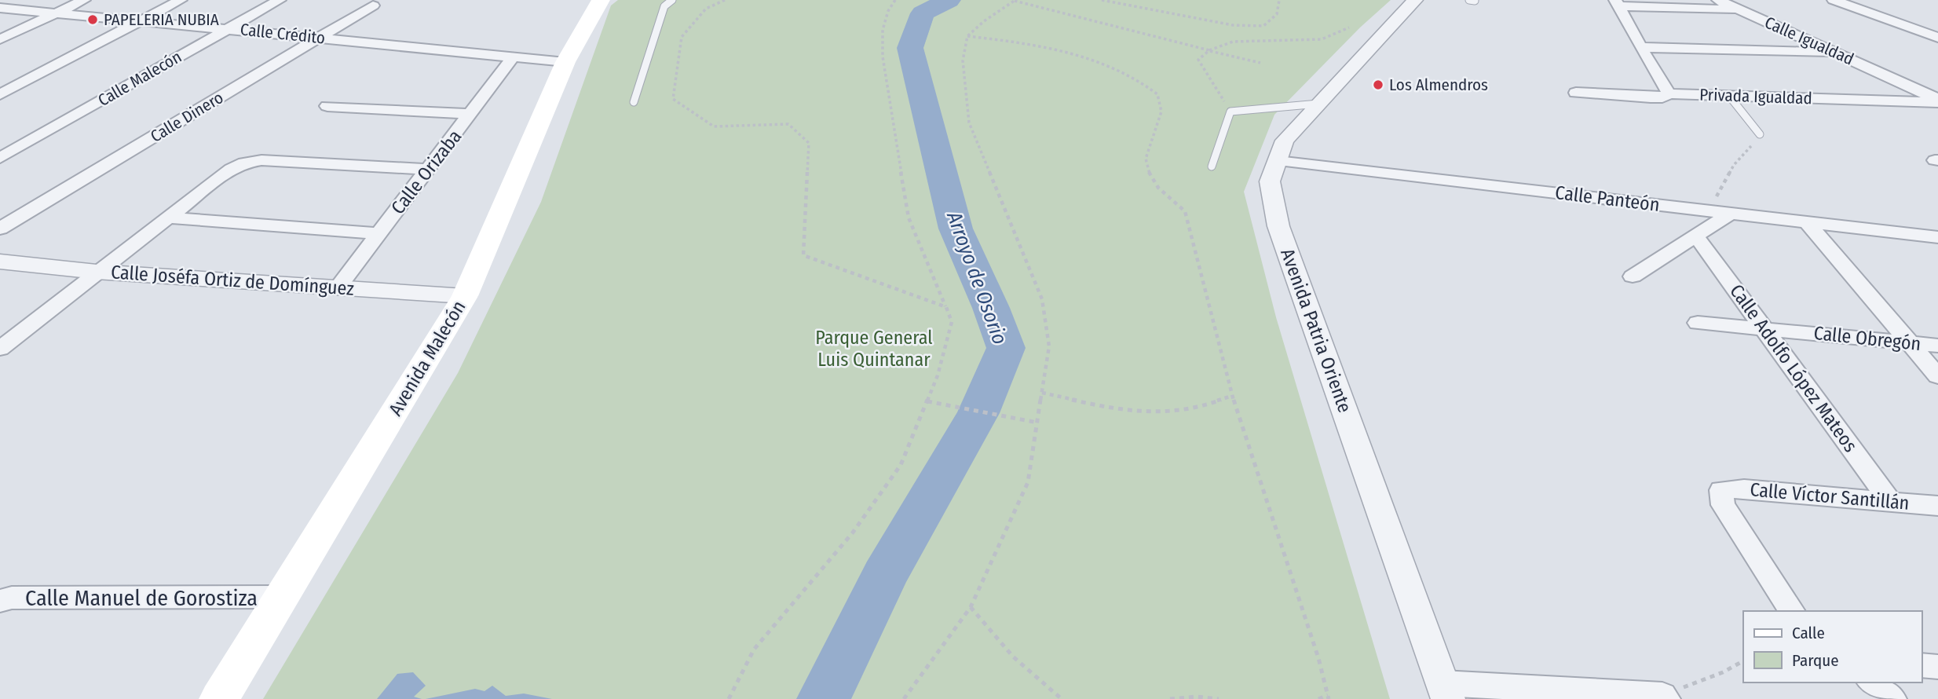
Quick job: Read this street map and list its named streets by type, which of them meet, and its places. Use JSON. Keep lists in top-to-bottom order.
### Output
{
  "streets": {
    "main road": ["Avenida Malecón"],
    "street": [
      "Calle Crédito",
      "Calle Igualdad",
      "Calle Malecón",
      "Privada Igualdad",
      "Calle Dinero",
      "Calle Orizaba",
      "Calle Panteón",
      "Calle Joséfa Ortiz de Domínguez",
      "Avenida Patria Oriente",
      "Calle Obregón",
      "Calle Adolfo López Mateos",
      "Calle Víctor Santillán",
      "Calle Manuel de Gorostiza"
    ]
  },
  "crossings": [
    ["Calle Crédito", "Calle Malecón"],
    ["Calle Crédito", "Calle Dinero"],
    ["Calle Crédito", "Calle Orizaba"],
    ["Calle Crédito", "Avenida Malecón"],
    ["Calle Igualdad", "Privada Igualdad"],
    ["Calle Orizaba", "Calle Joséfa Ortiz de Domínguez"],
    ["Calle Panteón", "Avenida Patria Oriente"],
    ["Calle Joséfa Ortiz de Domínguez", "Avenida Malecón"],
    ["Calle Obregón", "Calle Adolfo López Mateos"],
    ["Avenida Malecón", "Calle Manuel de Gorostiza"],
    ["Calle Adolfo López Mateos", "Calle Víctor Santillán"]
  ],
  "water": ["Arroyo de Osorio"],
  "parks": ["Parque General Luis Quintanar"],
  "places": ["PAPELERIA NUBIA", "Los Almendros"],
  "legend": ["Calle", "Parque"]
}
